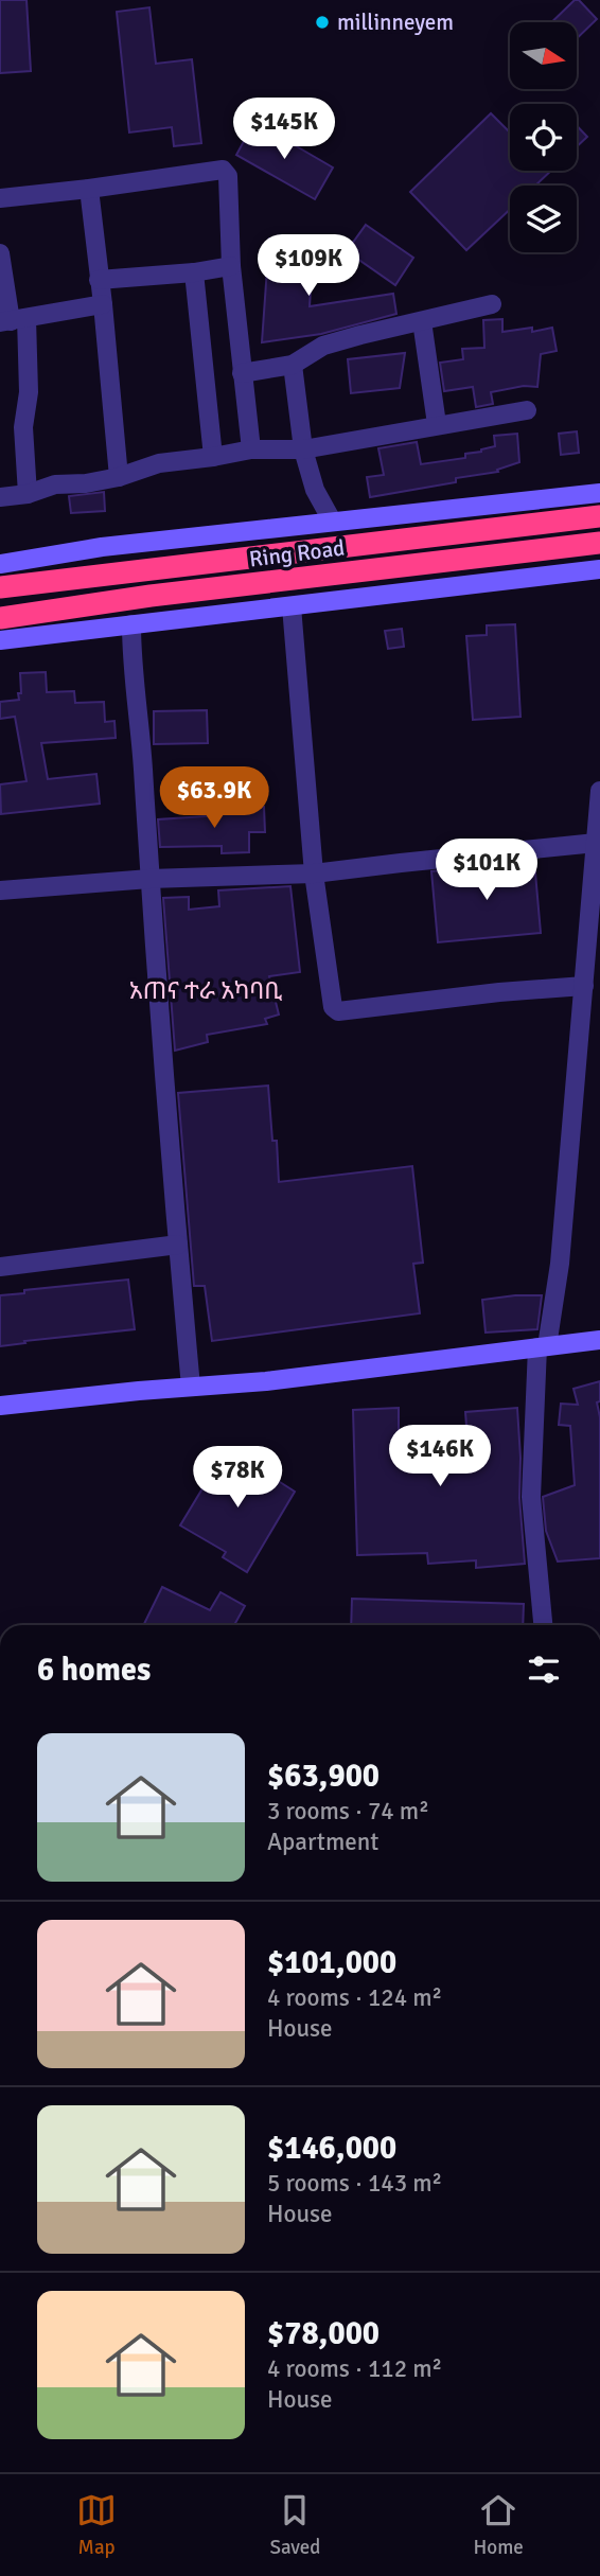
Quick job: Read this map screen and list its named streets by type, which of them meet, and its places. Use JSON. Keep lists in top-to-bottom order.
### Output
{
  "streets": {
    "highway": ["Ring Road"]
  },
  "districts": ["አጠና ተራ አካባቢ"],
  "places": ["millinneyem"],
  "north": "right",
  "page": {
    "price": [
      "$145K",
      "$109K",
      "$63.9K",
      "$101K",
      "$146K",
      "$78K"
    ],
    "heading": "6 homes",
    "list": [
      {
        "name": "$63,900",
        "note": "3 rooms · 74 m² · Apartment"
      },
      {
        "name": "$101,000",
        "note": "4 rooms · 124 m² · House"
      },
      {
        "name": "$146,000",
        "note": "5 rooms · 143 m² · House"
      },
      {
        "name": "$78,000",
        "note": "4 rooms · 112 m² · House"
      }
    ],
    "tabs": ["Map", "Saved", "Home"]
  }
}
